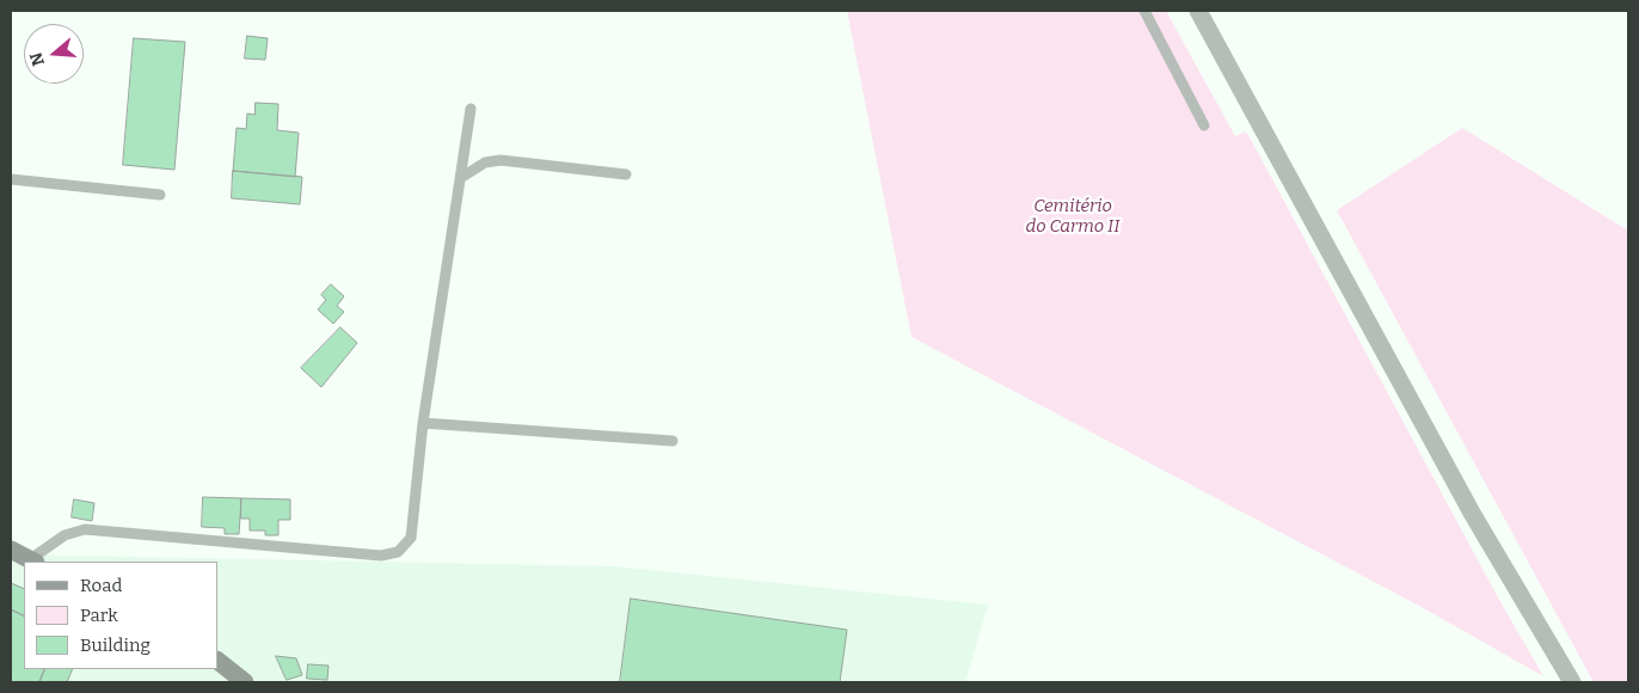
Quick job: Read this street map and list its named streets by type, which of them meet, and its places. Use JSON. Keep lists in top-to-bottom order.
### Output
{
  "parks": ["Cemitério do Carmo II"],
  "legend": ["Road", "Park", "Building"],
  "north": "left"
}
